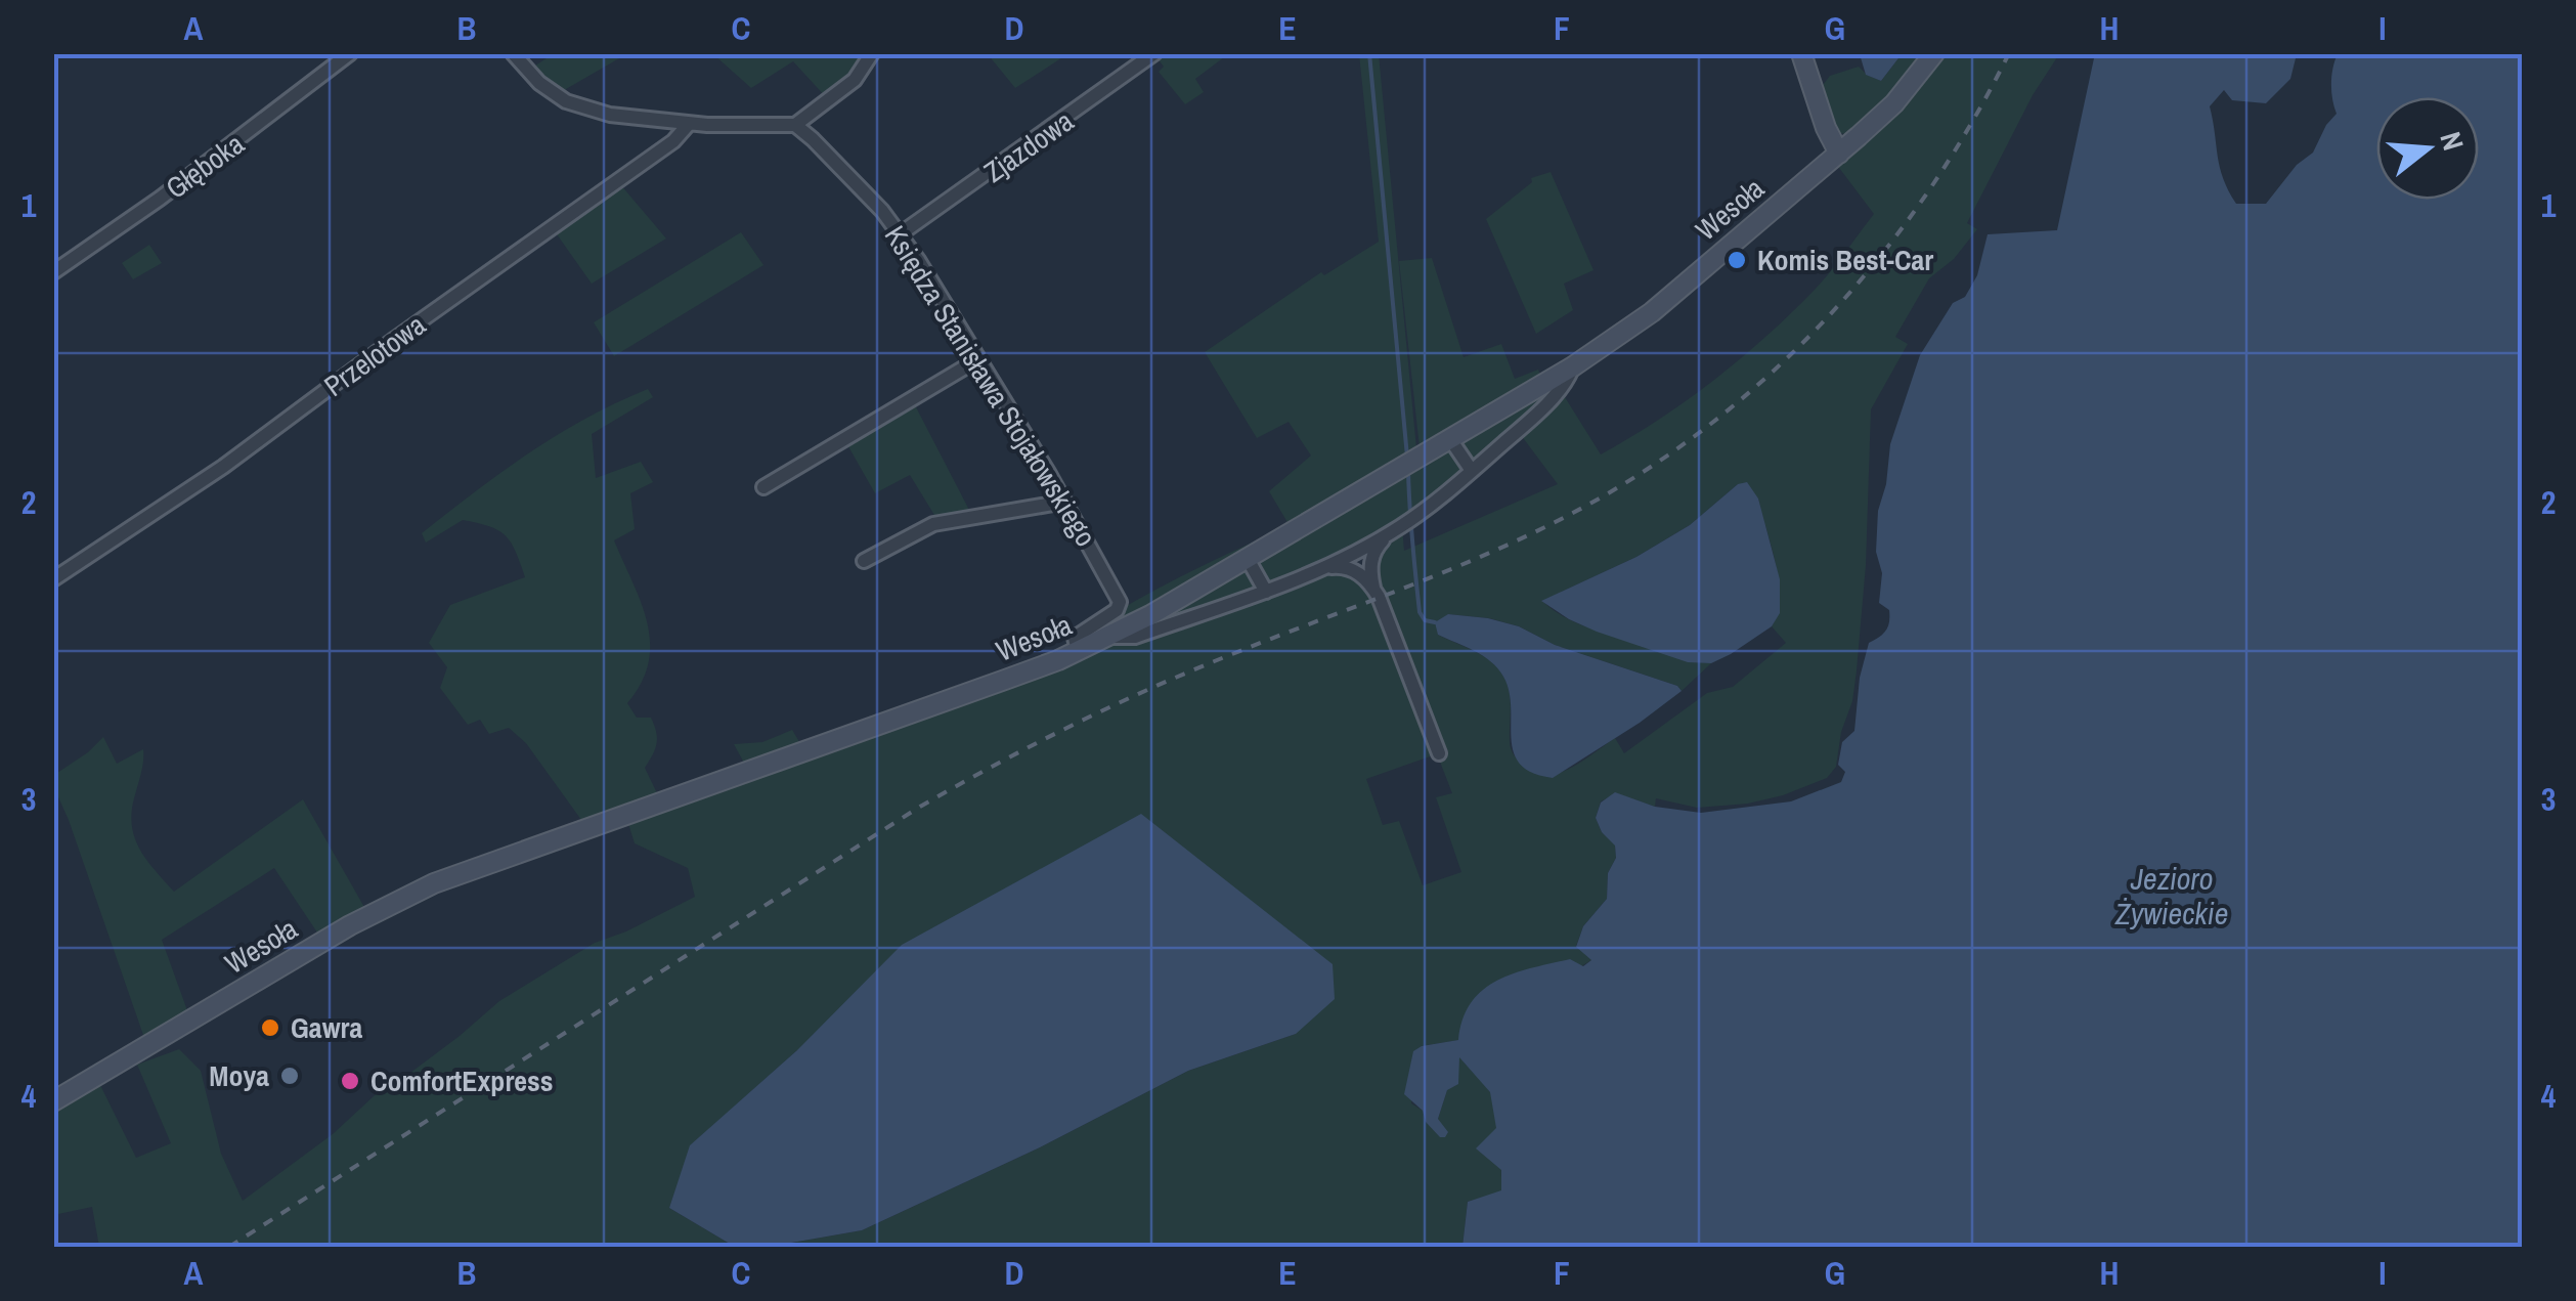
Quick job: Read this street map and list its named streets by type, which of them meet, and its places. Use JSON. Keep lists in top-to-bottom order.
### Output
{
  "streets": {
    "main road": ["Wesoła"],
    "street": [
      "Zjazdowa",
      "Głęboka",
      "Przelotowa",
      "Księdza Stanisława Stojałowskiego"
    ]
  },
  "crossings": [
    ["Zjazdowa", "Księdza Stanisława Stojałowskiego"],
    ["Wesoła", "Księdza Stanisława Stojałowskiego"]
  ],
  "water": ["Jezioro Żywieckie"],
  "places": [
    "Komis Best-Car",
    "Gawra",
    "Moya",
    "ComfortExpress"
  ],
  "north": "right",
  "grid": {
    "columns": [
      "A",
      "B",
      "C",
      "D",
      "E",
      "F",
      "G",
      "H",
      "I"
    ],
    "rows": [
      "1",
      "2",
      "3",
      "4"
    ]
  }
}
